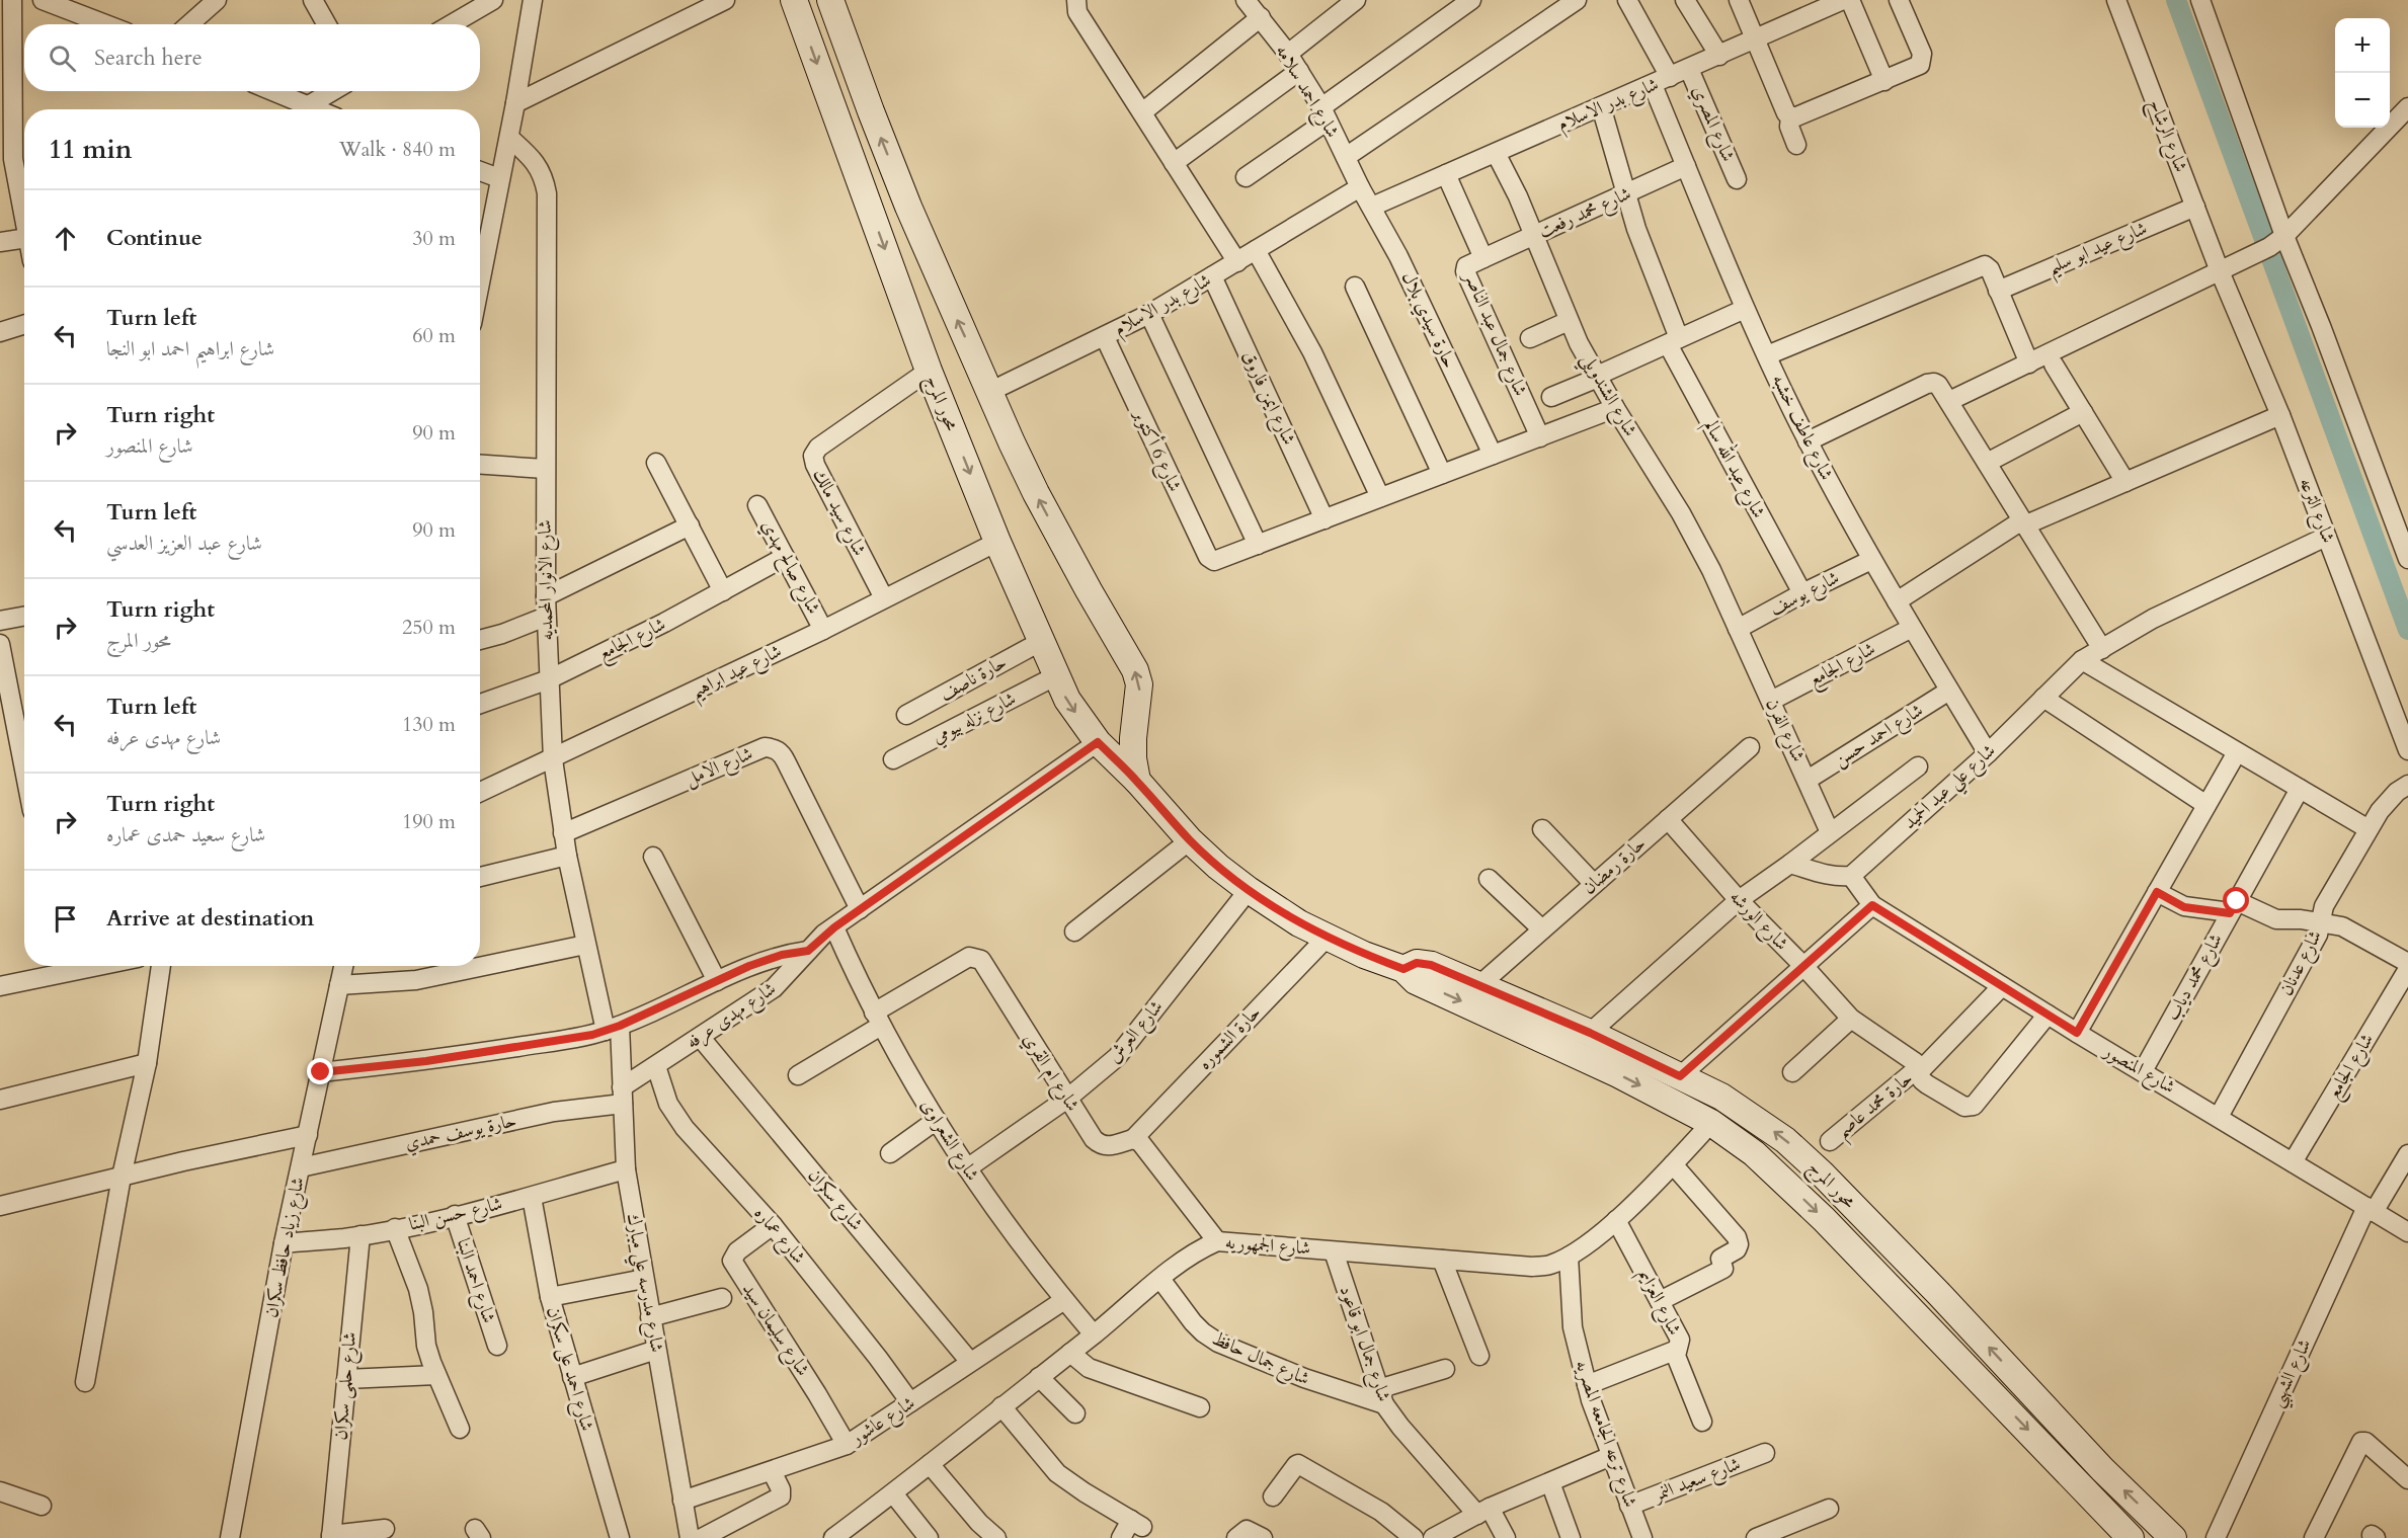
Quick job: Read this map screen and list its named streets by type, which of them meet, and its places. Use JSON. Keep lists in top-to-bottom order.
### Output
{
  "streets": {
    "main road": ["محور المرج"],
    "street": [
      "شارع احمد سلامه",
      "شارع بدر الاسلام",
      "شارع المصري",
      "شارع الرشاح",
      "شارع محمد رفعت",
      "شارع عيد ابو سليم",
      "حارة سيدي بلال",
      "شارع جمال عبد الناصر",
      "شارع الشندويلي",
      "شارع ايمن فاروق",
      "شارع عاطف خشبه",
      "شارع 6 أكتوبر",
      "شارع عبد الله سالم",
      "شارع الترعه",
      "شارع سيد مالك",
      "شارع صالح مهدي",
      "شارع الانوار المحمديه",
      "شارع يوسف",
      "شارع الجامع",
      "شارع عيد ابراهيم",
      "حارة ناصف",
      "شارع نزله بيومي",
      "شارع الفرن",
      "شارع احمد حسن",
      "شارع الامل",
      "شارع علي عبد الحميد",
      "حارة رمضان",
      "شارع الورشه",
      "شارع عدنان",
      "شارع محمد دياب",
      "شارع مهدى عرفه",
      "شارع العرش",
      "حارة الشموره",
      "شارع المنصور",
      "شارع ام القري",
      "حارة محمد عاصم",
      "حارة يوسف حمدي",
      "شارع الشعراوى",
      "شارع سكران",
      "شارع حسن البنا",
      "شارع عماره",
      "شارع الجمهوريه",
      "شارع زياد حافظ سكران",
      "شارع احمد البنا",
      "شارع مدرسه علي مبارك",
      "شارع العزايم",
      "شارع سليمان سيد",
      "شارع جمال ابو قاعود",
      "شارع جمال حافظ",
      "شارع احمد على سكران",
      "شارع الشهبي",
      "شارع حلمى سكران",
      "شارع عاشور",
      "شارع ترعه الجامعه المصريه",
      "شارع سعيد النمر"
    ]
  },
  "crossings": [
    ["شارع احمد سلامه", "شارع بدر الاسلام"],
    ["شارع احمد سلامه", "حارة سيدي بلال"],
    ["شارع بدر الاسلام", "شارع المصري"],
    ["شارع بدر الاسلام", "حارة سيدي بلال"],
    ["شارع بدر الاسلام", "شارع جمال عبد الناصر"],
    ["شارع بدر الاسلام", "شارع الشندويلي"],
    ["شارع بدر الاسلام", "شارع ايمن فاروق"],
    ["شارع بدر الاسلام", "شارع عاطف خشبه"],
    ["شارع بدر الاسلام", "شارع 6 أكتوبر"],
    ["شارع بدر الاسلام", "شارع عبد الله سالم"],
    ["شارع الرشاح", "شارع عيد ابو سليم"],
    ["شارع الرشاح", "شارع الترعه"],
    ["شارع محمد رفعت", "شارع جمال عبد الناصر"],
    ["شارع محمد رفعت", "شارع الشندويلي"],
    ["شارع محمد رفعت", "شارع عاطف خشبه"],
    ["شارع محمد رفعت", "شارع عبد الله سالم"],
    ["شارع الشندويلي", "شارع يوسف"],
    ["شارع الشندويلي", "شارع الفرن"],
    ["محور المرج", "شارع سيد مالك"],
    ["محور المرج", "شارع عيد ابراهيم"],
    ["محور المرج", "حارة ناصف"],
    ["محور المرج", "شارع نزله بيومي"],
    ["محور المرج", "حارة رمضان"],
    ["محور المرج", "شارع مهدى عرفه"],
    ["محور المرج", "شارع العرش"],
    ["محور المرج", "حارة الشموره"],
    ["محور المرج", "شارع الجمهوريه"],
    ["شارع عاطف خشبه", "شارع يوسف"],
    ["شارع عاطف خشبه", "شارع الجامع"],
    ["شارع عاطف خشبه", "شارع احمد حسن"],
    ["شارع عاطف خشبه", "شارع علي عبد الحميد"],
    ["شارع عبد الله سالم", "شارع يوسف"],
    ["شارع الترعه", "شارع علي عبد الحميد"],
    ["شارع سيد مالك", "شارع عيد ابراهيم"],
    ["شارع صالح مهدي", "شارع الجامع"],
    ["شارع صالح مهدي", "شارع عيد ابراهيم"],
    ["شارع الانوار المحمديه", "شارع الجامع"],
    ["شارع الانوار المحمديه", "شارع عيد ابراهيم"],
    ["شارع الانوار المحمديه", "شارع الامل"],
    ["شارع الانوار المحمديه", "شارع مدرسه علي مبارك"],
    ["شارع يوسف", "شارع الفرن"],
    ["شارع الجامع", "شارع الفرن"],
    ["شارع الجامع", "شارع المنصور"],
    ["شارع الفرن", "شارع احمد حسن"],
    ["شارع الامل", "شارع مهدى عرفه"],
    ["شارع علي عبد الحميد", "شارع المنصور"],
    ["حارة رمضان", "شارع الورشه"],
    ["شارع الورشه", "شارع المنصور"],
    ["شارع الورشه", "حارة محمد عاصم"],
    ["شارع عدنان", "شارع المنصور"],
    ["شارع محمد دياب", "شارع المنصور"],
    ["شارع مهدى عرفه", "حارة يوسف حمدي"],
    ["شارع مهدى عرفه", "شارع الشعراوى"],
    ["شارع مهدى عرفه", "شارع سكران"],
    ["شارع مهدى عرفه", "شارع عماره"],
    ["شارع مهدى عرفه", "شارع مدرسه علي مبارك"],
    ["شارع العرش", "شارع ام القري"],
    ["شارع العرش", "شارع الشعراوى"],
    ["حارة الشموره", "شارع ام القري"],
    ["شارع المنصور", "حارة محمد عاصم"],
    ["شارع المنصور", "شارع الشهبي"],
    ["شارع ام القري", "شارع الشعراوى"],
    ["حارة يوسف حمدي", "شارع زياد حافظ سكران"],
    ["حارة يوسف حمدي", "شارع مدرسه علي مبارك"],
    ["شارع الشعراوى", "شارع الجمهوريه"],
    ["شارع الشعراوى", "شارع عاشور"],
    ["شارع سكران", "شارع عاشور"],
    ["شارع حسن البنا", "شارع زياد حافظ سكران"],
    ["شارع حسن البنا", "شارع احمد البنا"],
    ["شارع حسن البنا", "شارع مدرسه علي مبارك"],
    ["شارع حسن البنا", "شارع احمد على سكران"],
    ["شارع حسن البنا", "شارع حلمى سكران"],
    ["شارع عماره", "شارع سليمان سيد"],
    ["شارع عماره", "شارع عاشور"],
    ["شارع الجمهوريه", "شارع العزايم"],
    ["شارع الجمهوريه", "شارع جمال ابو قاعود"],
    ["شارع الجمهوريه", "شارع جمال حافظ"],
    ["شارع الجمهوريه", "شارع ترعه الجامعه المصريه"],
    ["شارع مدرسه علي مبارك", "شارع عاشور"],
    ["شارع سليمان سيد", "شارع عاشور"],
    ["شارع جمال ابو قاعود", "شارع جمال حافظ"],
    ["شارع ترعه الجامعه المصريه", "شارع سعيد النمر"]
  ],
  "page": {
    "map_buttons": ["+", "−"],
    "search": "Search here",
    "heading": ["11 min", "Walk · 840 m"],
    "list": [
      ["Continue", "30 m"],
      ["Turn left", "شارع ابراهيم احمد ابو النجا", "60 m"],
      ["Turn right", "شارع المنصور", "90 m"],
      ["Turn left", "شارع عبد العزيز العدسي", "90 m"],
      ["Turn right", "محور المرج", "250 m"],
      ["Turn left", "شارع مهدى عرفه", "130 m"],
      ["Turn right", "شارع سعيد حمدى عماره", "190 m"],
      "Arrive at destination"
    ]
  }
}
